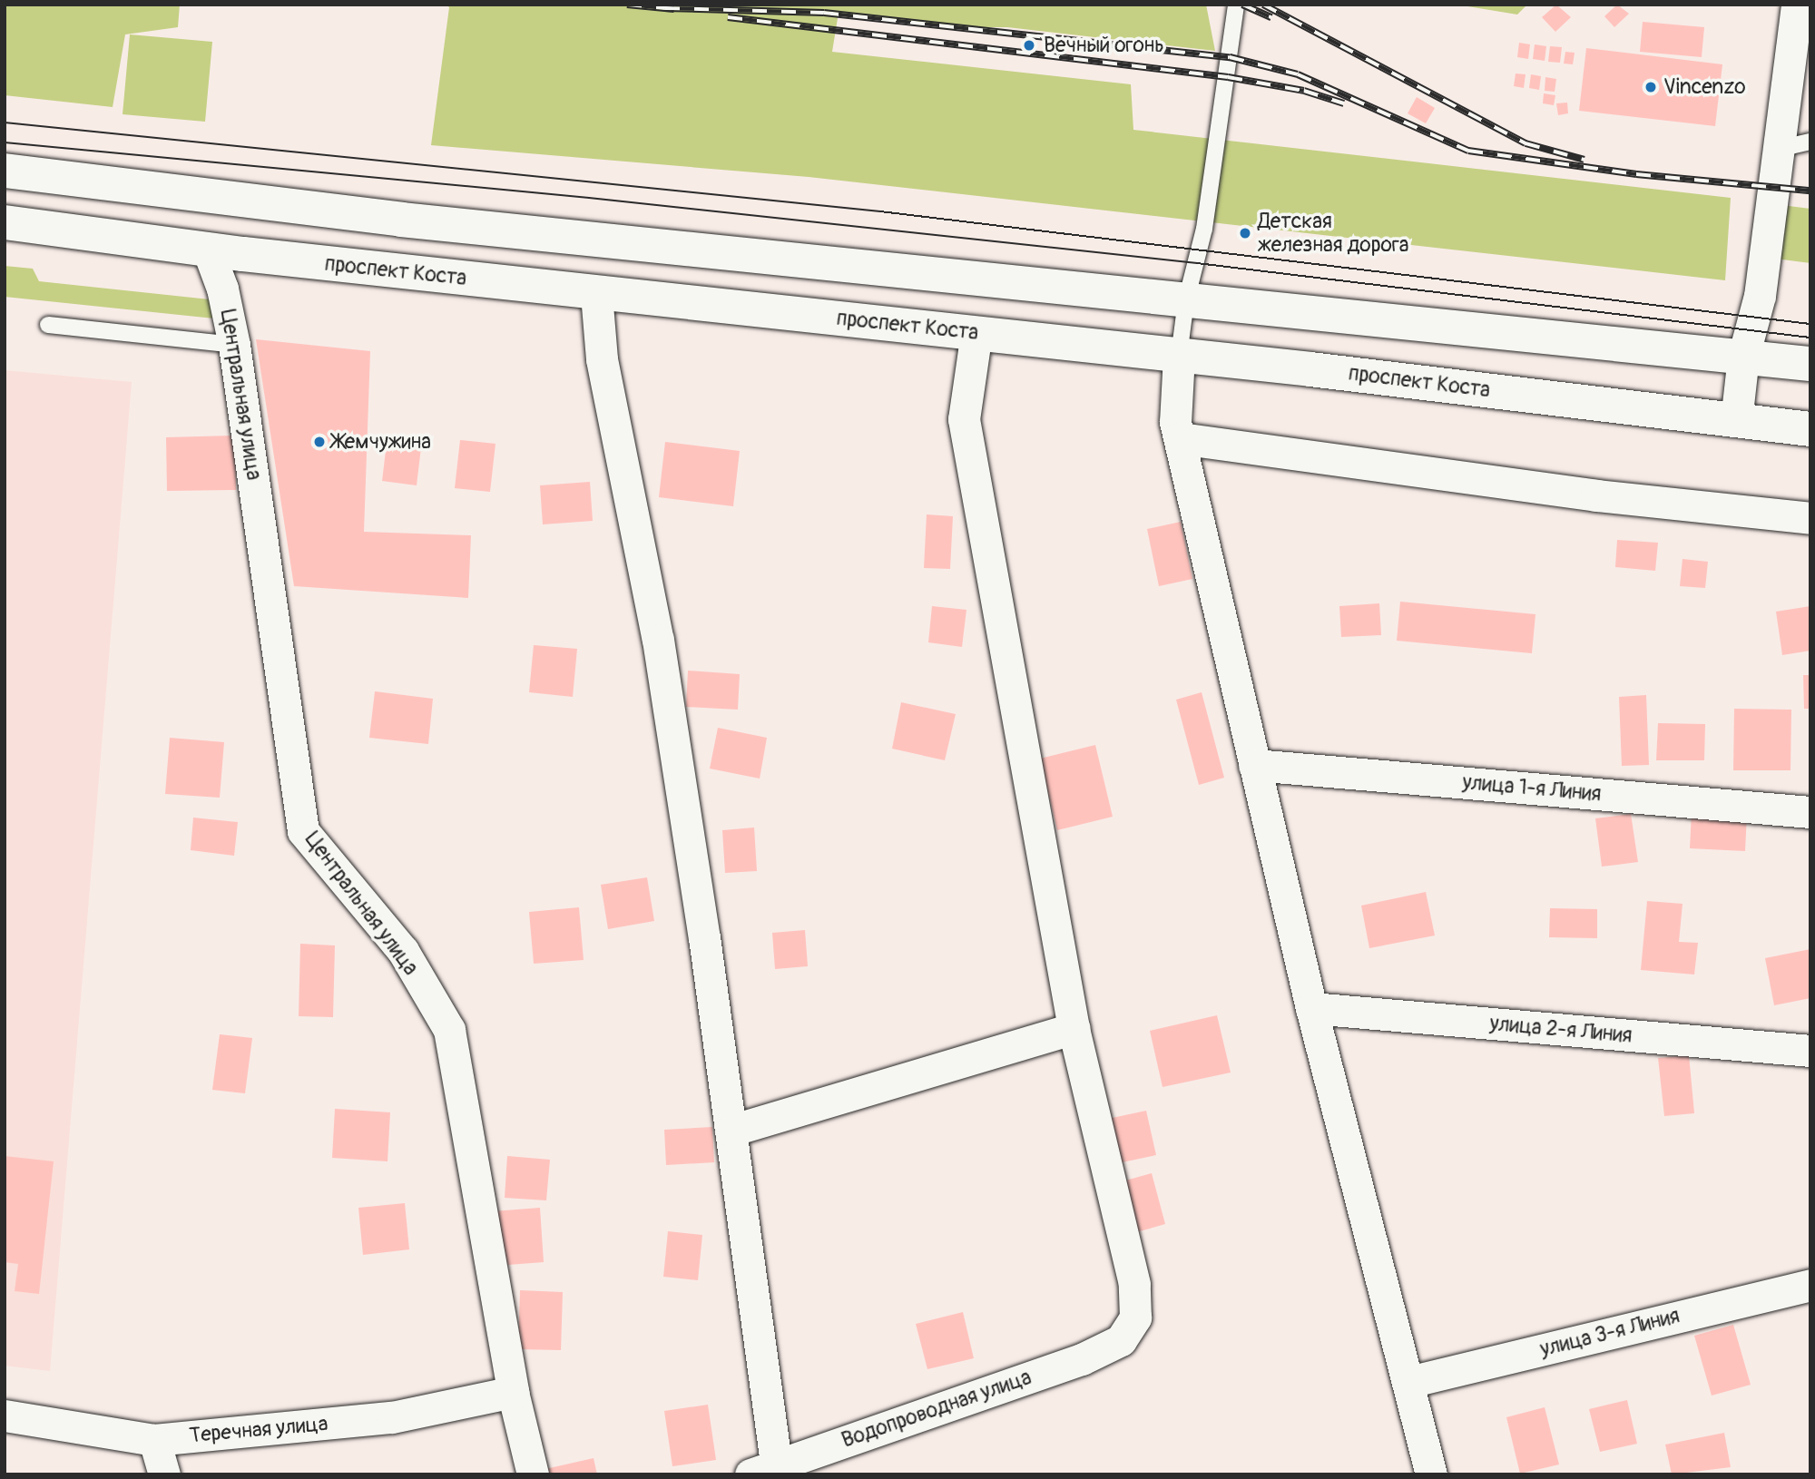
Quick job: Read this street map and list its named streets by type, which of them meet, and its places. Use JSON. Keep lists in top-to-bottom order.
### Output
{
  "streets": {
    "main road": ["проспект Коста"],
    "street": [
      "Центральная улица",
      "улица 1-я Линия",
      "улица 2-я Линия",
      "улица 3-я Линия",
      "Водопроводная улица",
      "Теречная улица"
    ]
  },
  "crossings": [
    ["проспект Коста", "Центральная улица"],
    ["Центральная улица", "Теречная улица"]
  ],
  "places": [
    "Вечный огонь",
    "Vincenzo",
    "Детская железная дорога",
    "Жемчужина"
  ]
}
